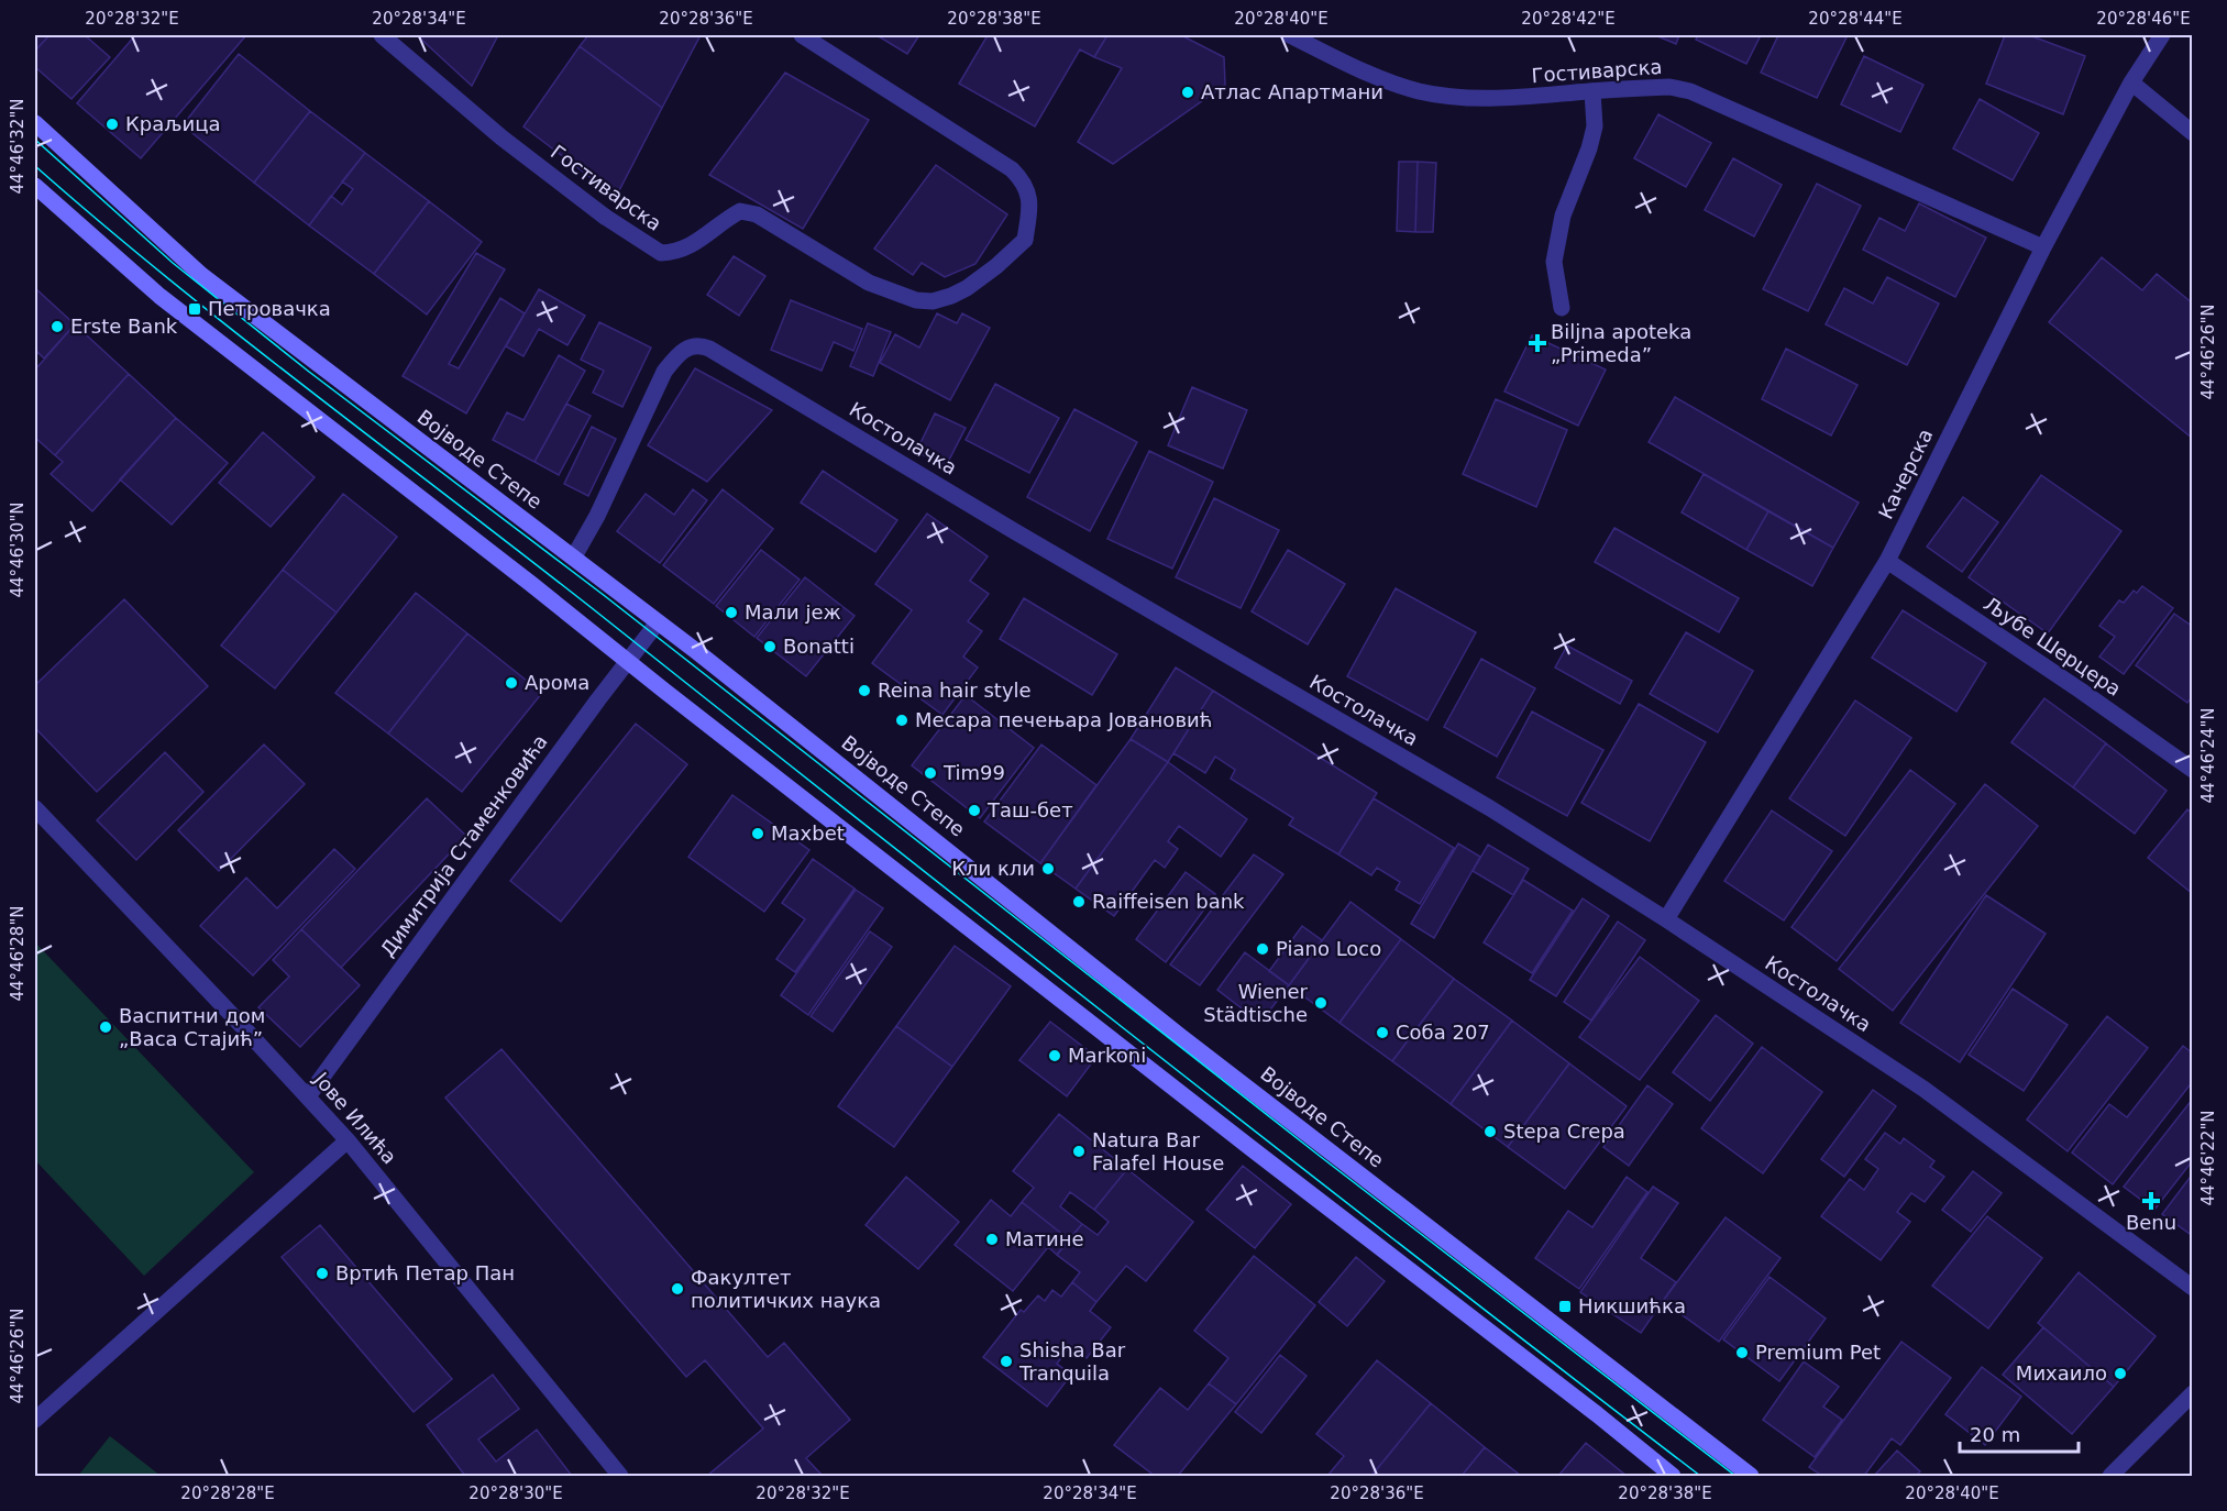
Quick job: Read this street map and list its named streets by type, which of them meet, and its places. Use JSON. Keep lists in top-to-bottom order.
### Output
{
  "streets": {
    "main road": ["Војводе Степе"],
    "street": [
      "Гостиварска",
      "Костолачка",
      "Качерска",
      "Љубе Шерцера",
      "Димитрија Стаменковића",
      "Јове Илића"
    ]
  },
  "crossings": [
    ["Гостиварска", "Качерска"],
    ["Костолачка", "Војводе Степе"],
    ["Костолачка", "Качерска"],
    ["Војводе Степе", "Димитрија Стаменковића"],
    ["Качерска", "Љубе Шерцера"],
    ["Димитрија Стаменковића", "Јове Илића"]
  ],
  "places": {
    "other": [
      "Атлас Апартмани",
      "Краљица",
      "Erste Bank",
      "Мали јеж",
      "Bonatti",
      "Арома",
      "Reina hair style",
      "Месара печењара Јовановић",
      "Tim99",
      "Таш-бет",
      "Maxbet",
      "Кли кли",
      "Raiffeisen bank",
      "Piano Loco",
      "Wiener Städtische",
      "Васпитни дом „Васа Стајић”",
      "Соба 207",
      "Markoni",
      "Stepa Crepa",
      "Natura Bar Falafel House",
      "Матине",
      "Вртић Петар Пан",
      "Факултет политичких наука",
      "Premium Pet",
      "Shisha Bar Tranquila",
      "Михаило"
    ],
    "transit": ["Петровачка", "Никшићка"],
    "health": ["Biljna apoteka „Primeda”", "Benu"]
  },
  "scale_bar": "20 m",
  "coordinates": [
    "20°28'32\"E",
    "20°28'34\"E",
    "20°28'36\"E",
    "20°28'38\"E",
    "20°28'40\"E",
    "20°28'42\"E",
    "20°28'44\"E",
    "20°28'46\"E",
    "44°46'32\"N",
    "44°46'26\"N",
    "44°46'30\"N",
    "44°46'24\"N",
    "44°46'28\"N",
    "44°46'22\"N",
    "20°28'28\"E",
    "20°28'30\"E"
  ]
}
